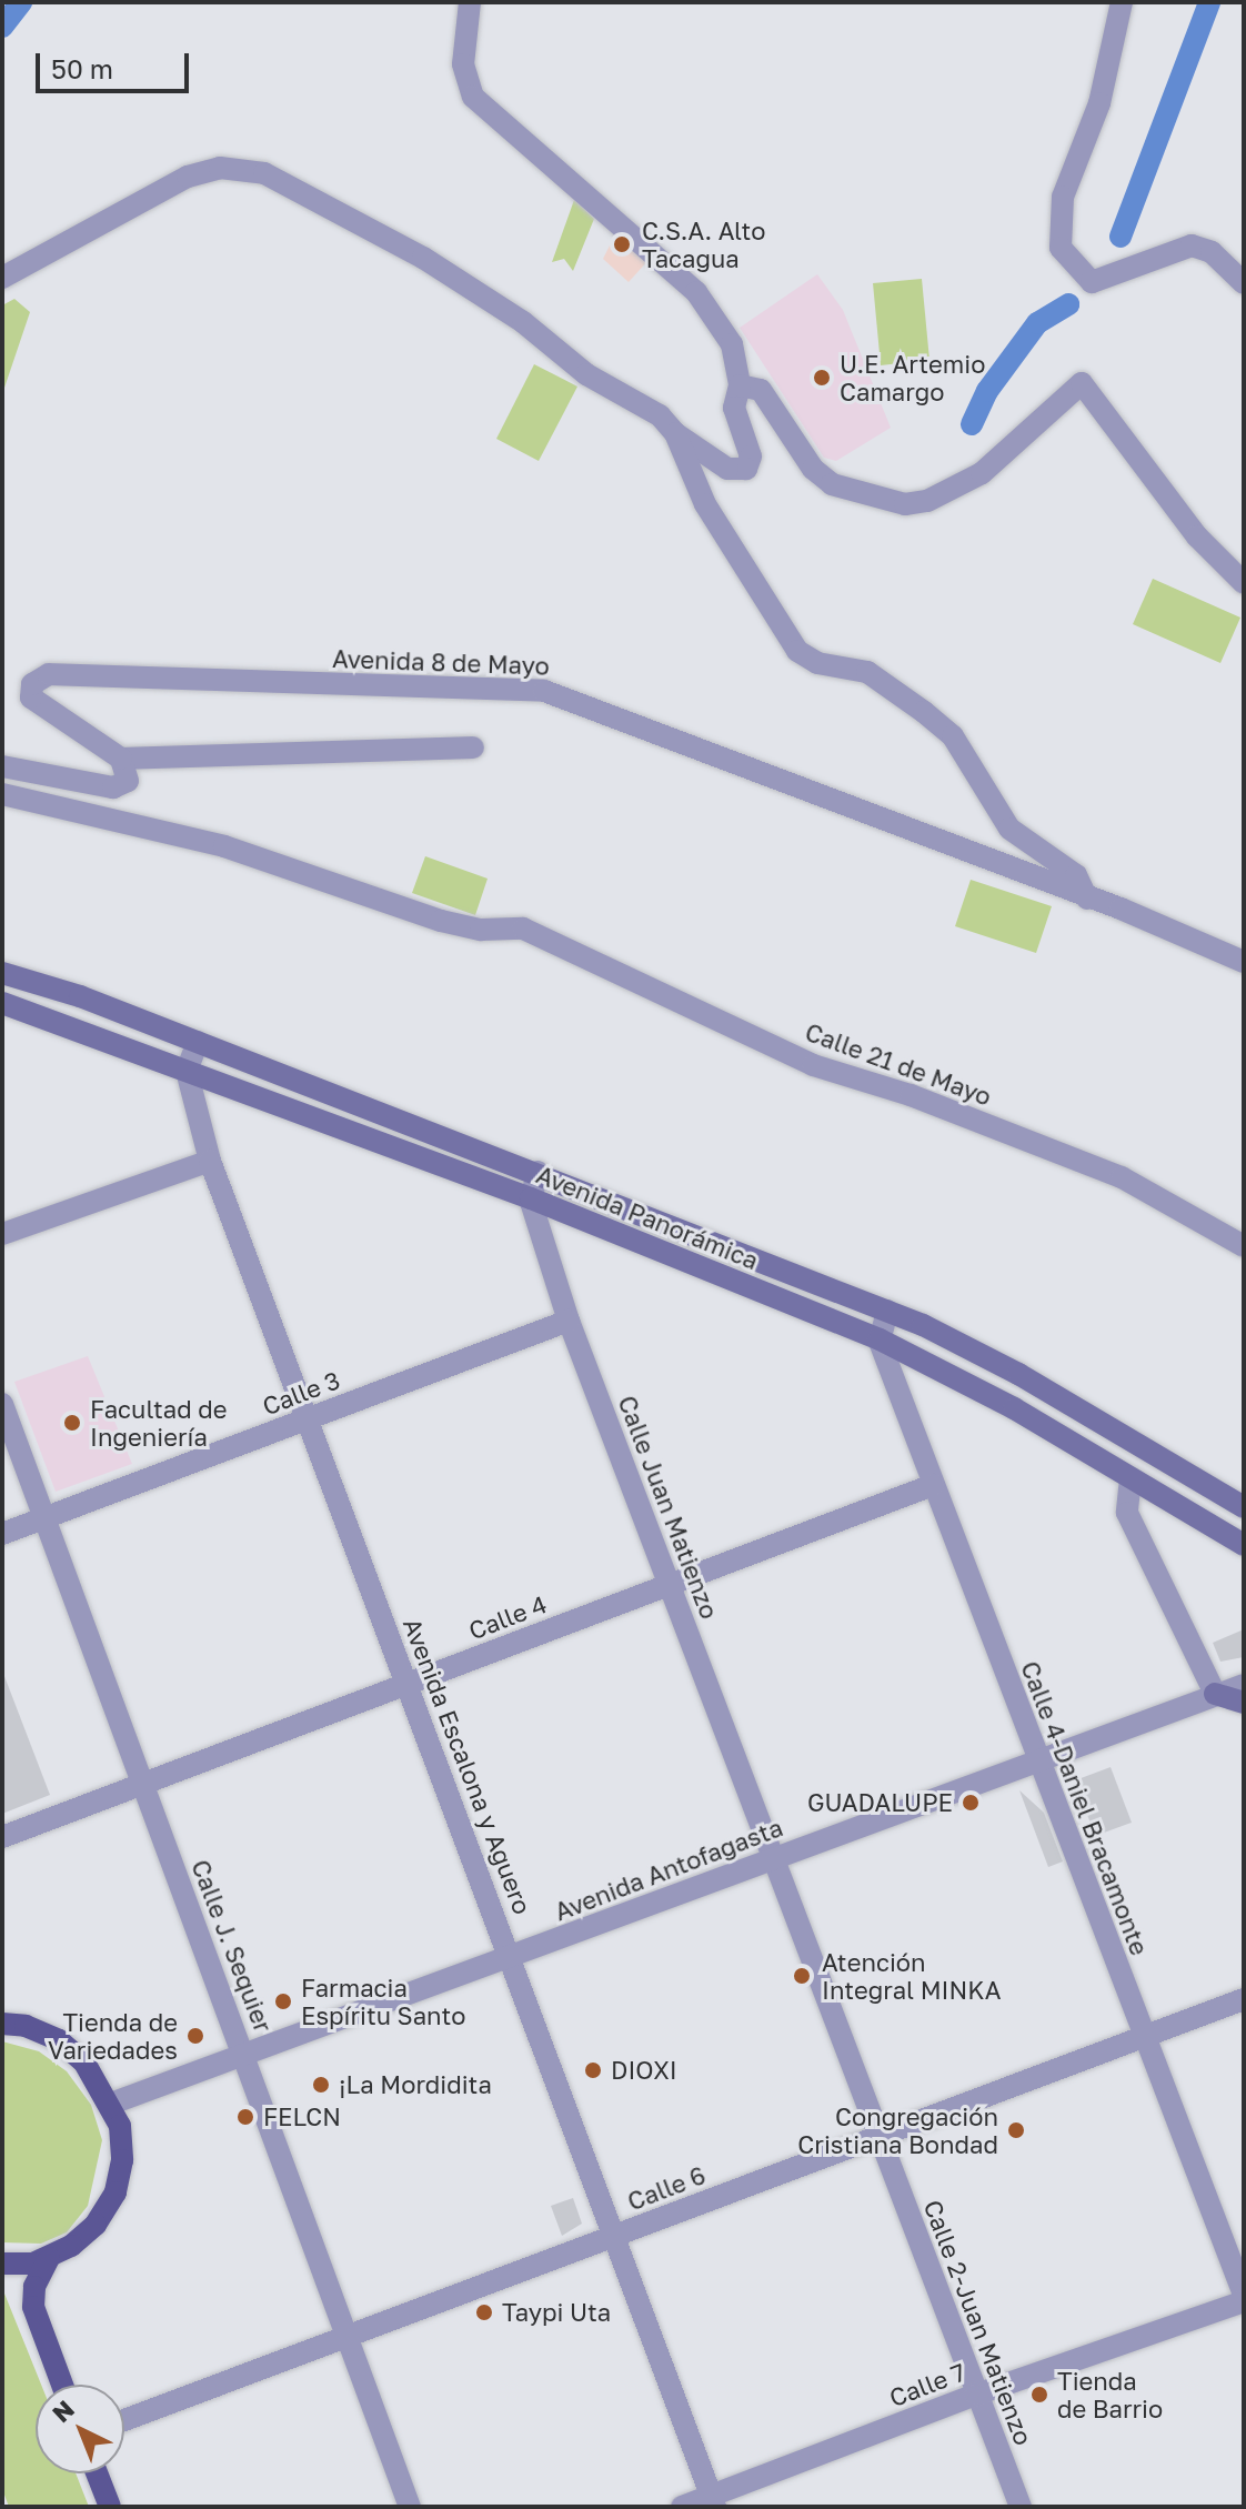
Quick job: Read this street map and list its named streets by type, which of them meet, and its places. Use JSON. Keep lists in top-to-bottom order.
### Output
{
  "streets": {
    "main road": ["Avenida Panorámica"],
    "street": [
      "Avenida 8 de Mayo",
      "Calle 21 de Mayo",
      "Calle 3",
      "Calle Juan Matienzo",
      "Calle 4",
      "Avenida Escalona y Aguero",
      "Calle 4-Daniel Bracamonte",
      "Avenida Antofagasta",
      "Calle J. Sequier",
      "Calle 6",
      "Calle 2-Juan Matienzo",
      "Calle 7"
    ]
  },
  "crossings": [
    ["Avenida Panorámica", "Calle Juan Matienzo"],
    ["Avenida Panorámica", "Avenida Escalona y Aguero"],
    ["Avenida Panorámica", "Calle 4-Daniel Bracamonte"],
    ["Calle 3", "Calle Juan Matienzo"],
    ["Calle 3", "Avenida Escalona y Aguero"],
    ["Calle 3", "Calle J. Sequier"],
    ["Calle Juan Matienzo", "Calle 4"],
    ["Calle Juan Matienzo", "Avenida Antofagasta"],
    ["Calle Juan Matienzo", "Calle 2-Juan Matienzo"],
    ["Calle 4", "Avenida Escalona y Aguero"],
    ["Calle 4", "Calle 4-Daniel Bracamonte"],
    ["Calle 4", "Calle J. Sequier"],
    ["Avenida Escalona y Aguero", "Avenida Antofagasta"],
    ["Avenida Escalona y Aguero", "Calle 6"],
    ["Avenida Escalona y Aguero", "Calle 7"],
    ["Calle 4-Daniel Bracamonte", "Avenida Antofagasta"],
    ["Calle 4-Daniel Bracamonte", "Calle 6"],
    ["Avenida Antofagasta", "Calle J. Sequier"],
    ["Avenida Antofagasta", "Calle 2-Juan Matienzo"],
    ["Calle J. Sequier", "Calle 6"],
    ["Calle 6", "Calle 2-Juan Matienzo"],
    ["Calle 2-Juan Matienzo", "Calle 7"]
  ],
  "places": [
    "C.S.A. Alto Tacagua",
    "U.E. Artemio Camargo",
    "Facultad de Ingeniería",
    "GUADALUPE",
    "Atención Integral MINKA",
    "Farmacia Espíritu Santo",
    "Tienda de Variedades",
    "DIOXI",
    "¡La Mordidita",
    "FELCN",
    "Congregación Cristiana Bondad",
    "Taypi Uta",
    "Tienda de Barrio"
  ],
  "scale_bar": "50 m",
  "north": "top left"
}
